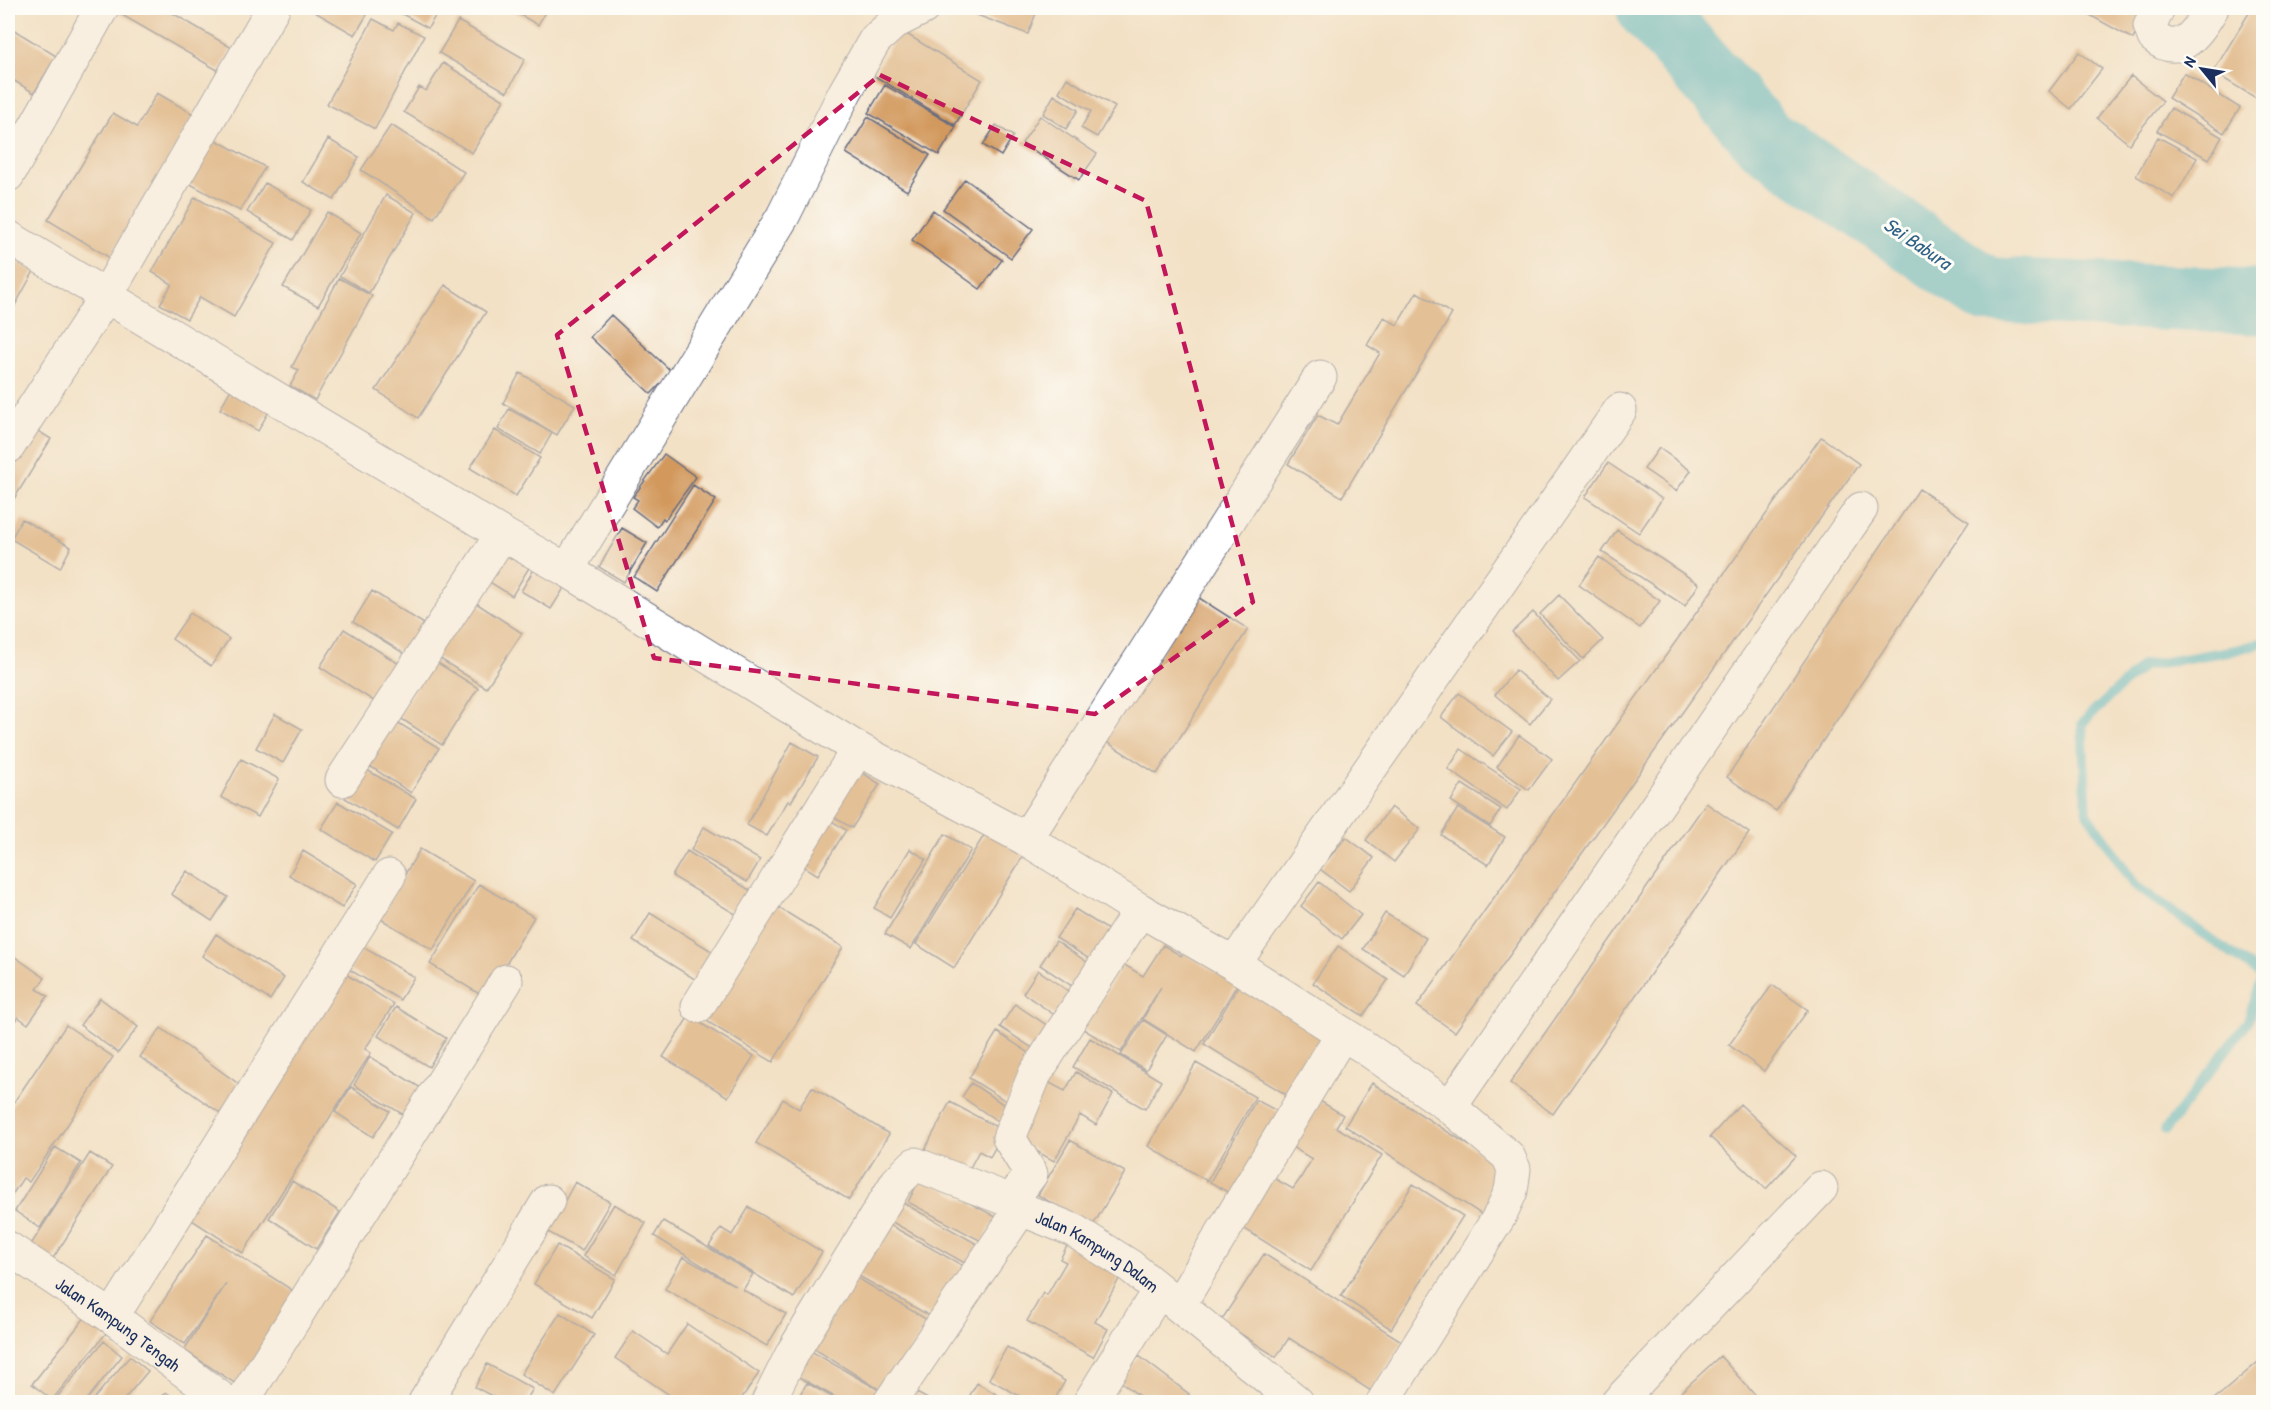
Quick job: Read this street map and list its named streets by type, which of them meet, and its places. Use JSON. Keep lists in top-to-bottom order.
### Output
{
  "streets": {
    "street": ["Jalan Kampung Dalam", "Jalan Kampung Tengah"]
  },
  "water": ["Sei Babura"],
  "north": "top left"
}
